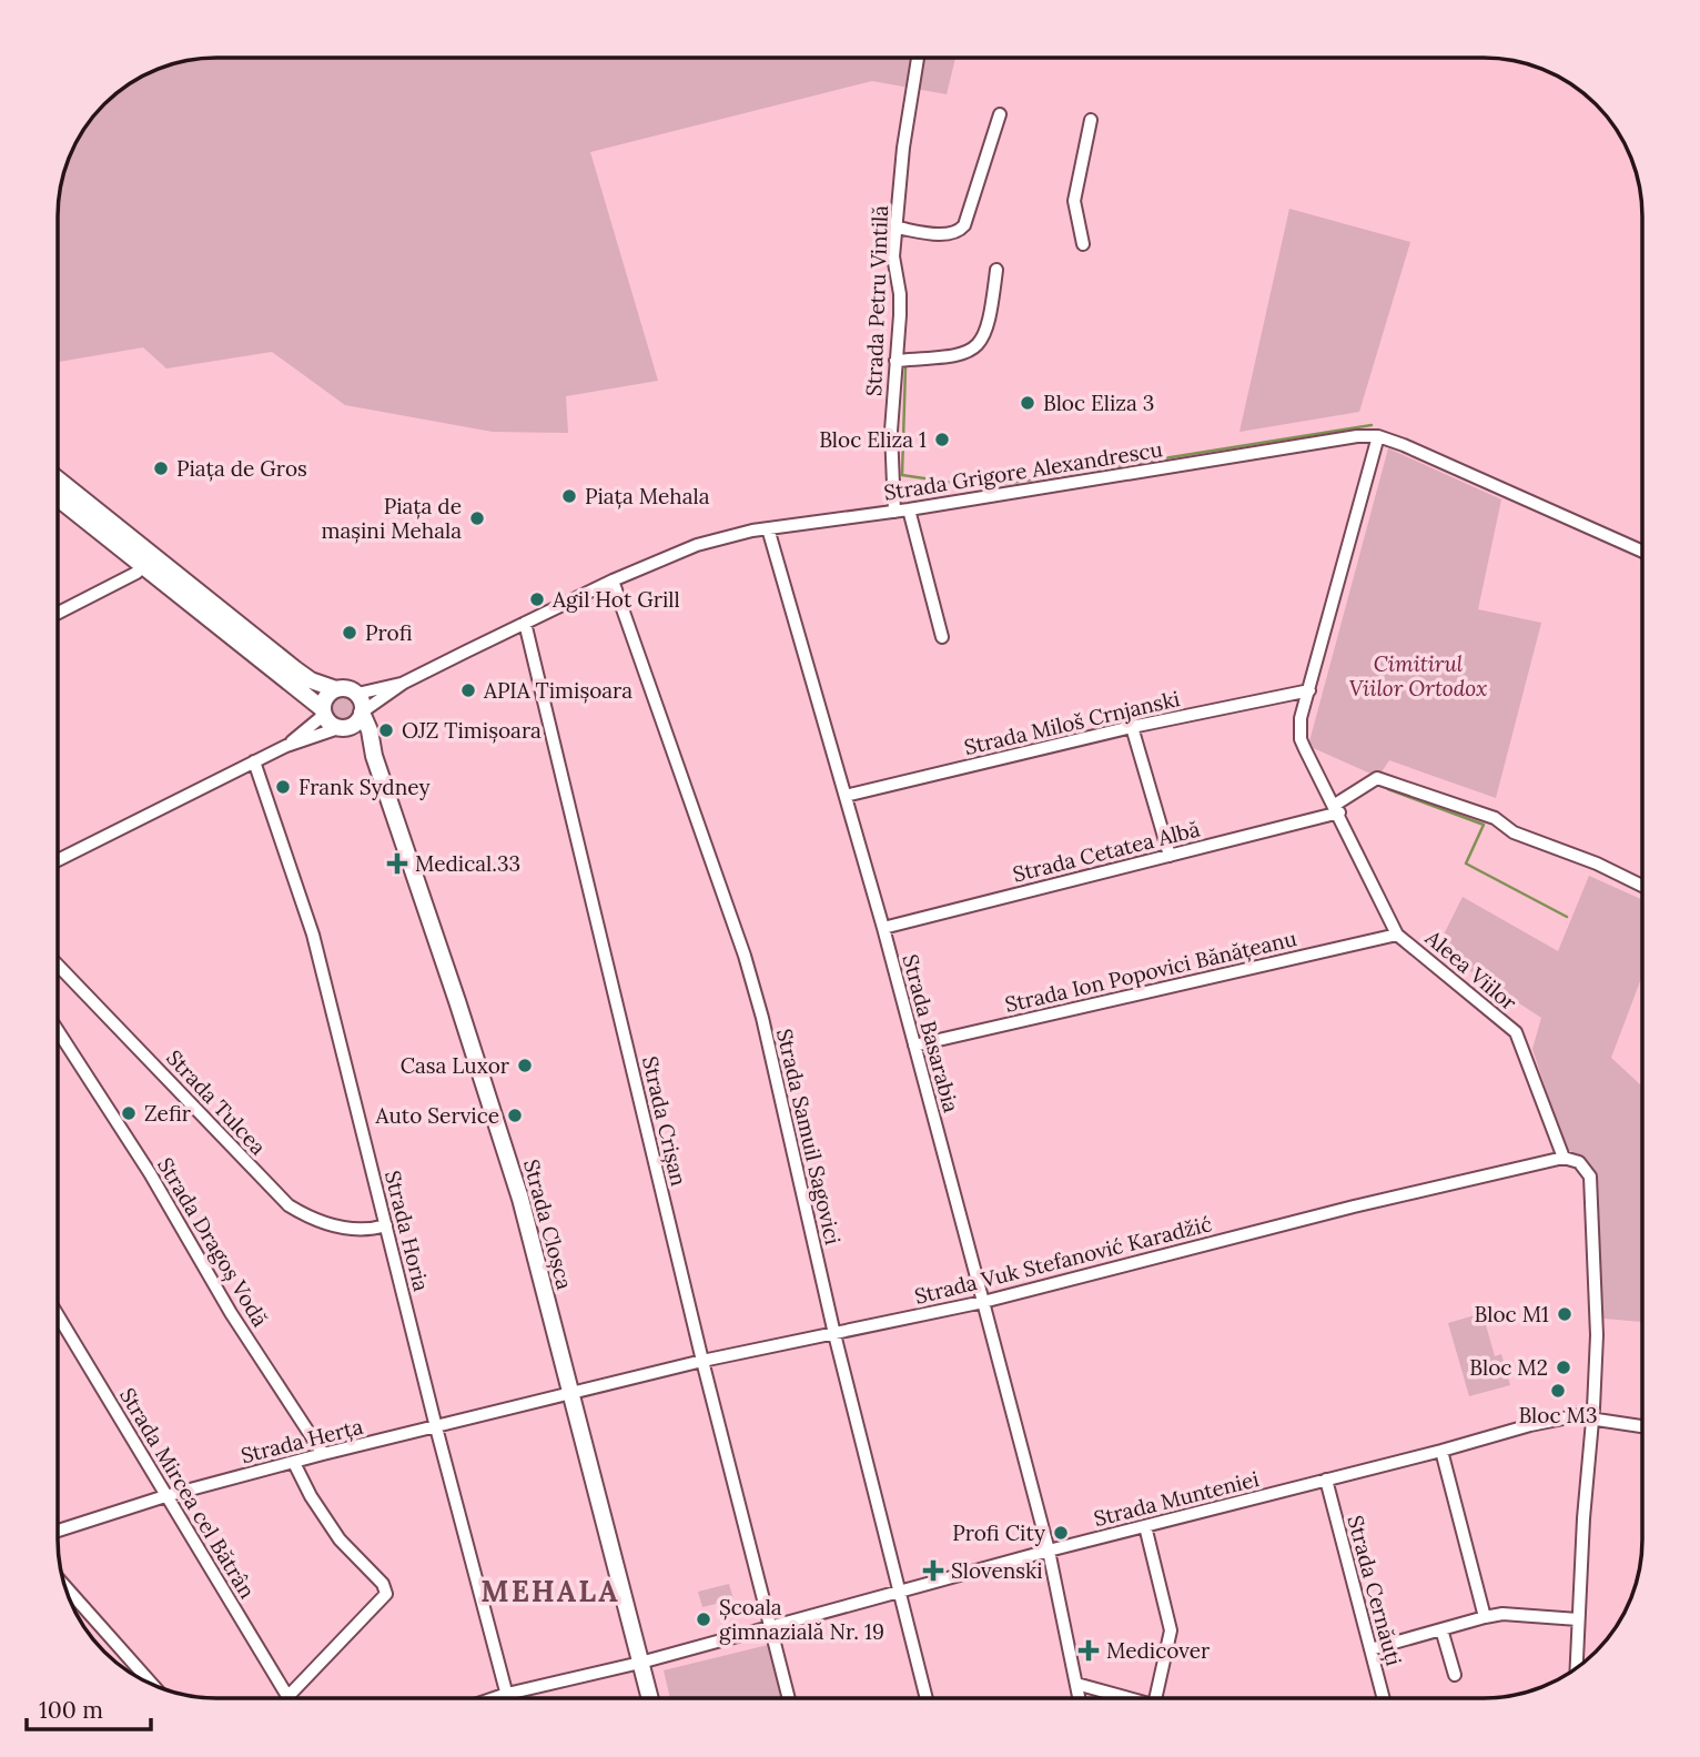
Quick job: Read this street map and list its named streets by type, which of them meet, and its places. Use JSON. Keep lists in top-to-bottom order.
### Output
{
  "streets": {
    "main road": ["Strada Cloșca"],
    "street": [
      "Strada Petru Vintilă",
      "Strada Grigore Alexandrescu",
      "Strada Miloš Crnjanski",
      "Strada Cetatea Albă",
      "Aleea Viilor",
      "Strada Ion Popovici Bănățeanu",
      "Strada Basarabia",
      "Strada Tulcea",
      "Strada Crișan",
      "Strada Samuil Sagovici",
      "Strada Horia",
      "Strada Dragoș Vodă",
      "Strada Vuk Stefanović Karadžić",
      "Strada Herța",
      "Strada Mircea cel Bătrân",
      "Strada Munteniei",
      "Strada Cernăuți"
    ]
  },
  "crossings": [
    ["Strada Petru Vintilă", "Strada Grigore Alexandrescu"],
    ["Strada Grigore Alexandrescu", "Aleea Viilor"],
    ["Strada Grigore Alexandrescu", "Strada Basarabia"],
    ["Strada Grigore Alexandrescu", "Strada Crișan"],
    ["Strada Grigore Alexandrescu", "Strada Samuil Sagovici"],
    ["Strada Grigore Alexandrescu", "Strada Cloșca"],
    ["Strada Miloš Crnjanski", "Aleea Viilor"],
    ["Strada Miloš Crnjanski", "Strada Basarabia"],
    ["Strada Cetatea Albă", "Aleea Viilor"],
    ["Strada Cetatea Albă", "Strada Basarabia"],
    ["Aleea Viilor", "Strada Ion Popovici Bănățeanu"],
    ["Aleea Viilor", "Strada Vuk Stefanović Karadžić"],
    ["Aleea Viilor", "Strada Munteniei"],
    ["Strada Ion Popovici Bănățeanu", "Strada Basarabia"],
    ["Strada Basarabia", "Strada Vuk Stefanović Karadžić"],
    ["Strada Basarabia", "Strada Munteniei"],
    ["Strada Tulcea", "Strada Horia"],
    ["Strada Crișan", "Strada Vuk Stefanović Karadžić"],
    ["Strada Crișan", "Strada Munteniei"],
    ["Strada Samuil Sagovici", "Strada Vuk Stefanović Karadžić"],
    ["Strada Samuil Sagovici", "Strada Munteniei"],
    ["Strada Cloșca", "Strada Vuk Stefanović Karadžić"],
    ["Strada Cloșca", "Strada Herța"],
    ["Strada Cloșca", "Strada Munteniei"],
    ["Strada Horia", "Strada Herța"],
    ["Strada Horia", "Strada Munteniei"],
    ["Strada Dragoș Vodă", "Strada Herța"],
    ["Strada Vuk Stefanović Karadžić", "Strada Herța"],
    ["Strada Herța", "Strada Mircea cel Bătrân"],
    ["Strada Munteniei", "Strada Cernăuți"]
  ],
  "districts": ["MEHALA"],
  "parks": ["Cimitirul Viilor Ortodox"],
  "places": {
    "other": [
      "Bloc Eliza 3",
      "Bloc Eliza 1",
      "Piața de Gros",
      "Piața Mehala",
      "Piața de mașini Mehala",
      "Agil Hot Grill",
      "Profi",
      "APIA Timișoara",
      "OJZ Timișoara",
      "Frank Sydney",
      "Casa Luxor",
      "Zefir",
      "Auto Service",
      "Bloc M1",
      "Bloc M2",
      "Bloc M3",
      "Profi City",
      "Școala gimnazială Nr. 19"
    ],
    "health": ["Medical.33", "Slovenski", "Medicover"]
  },
  "scale_bar": "100 m"
}
